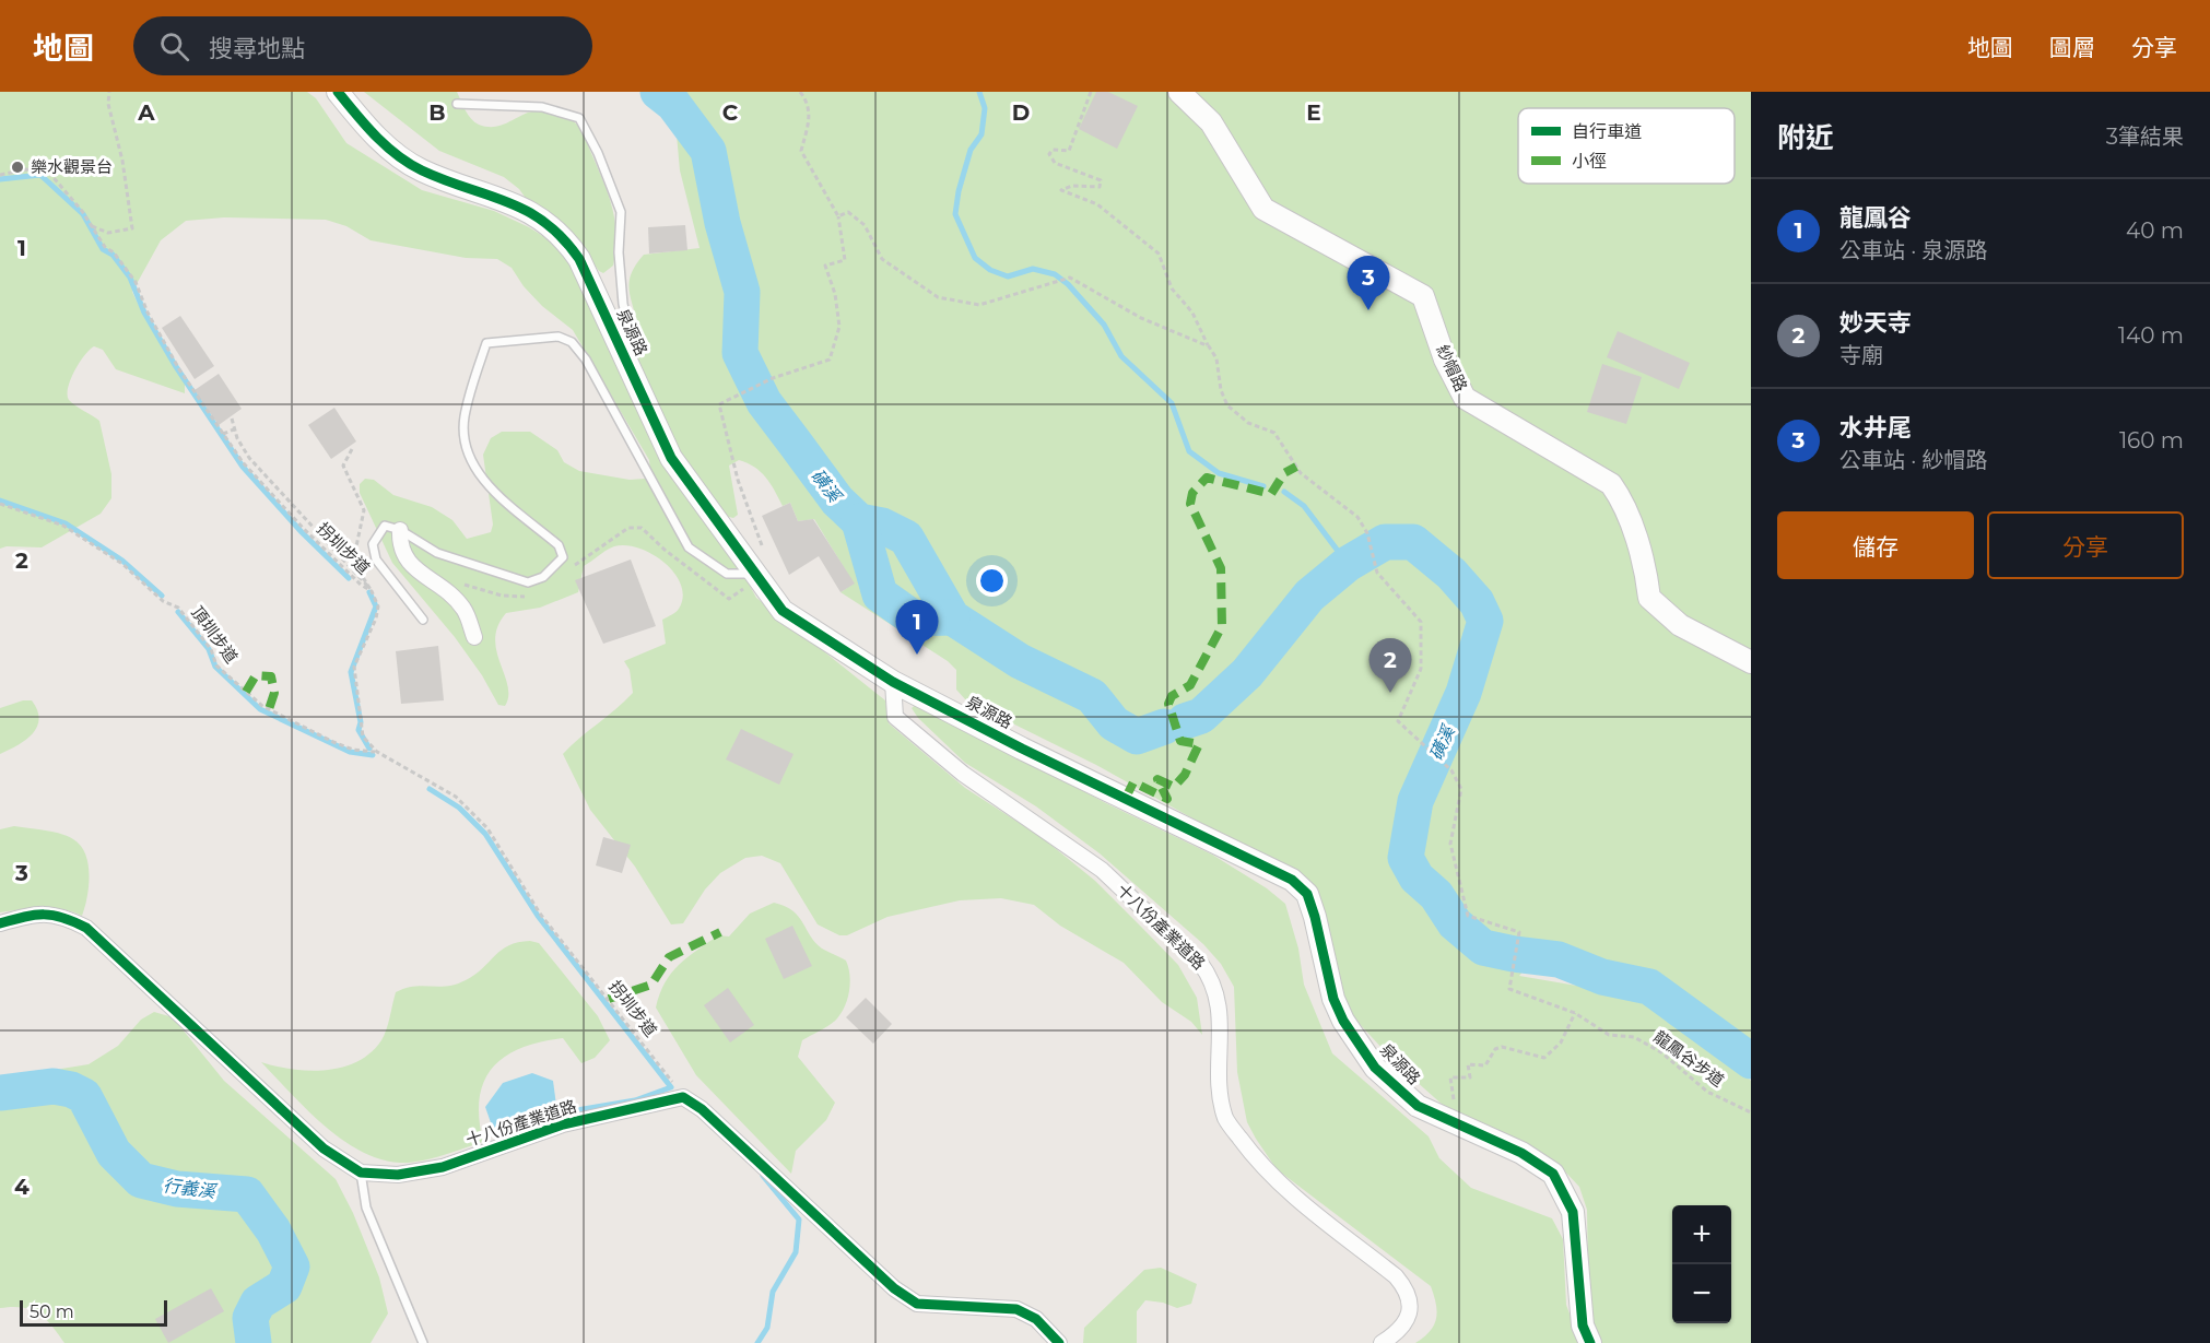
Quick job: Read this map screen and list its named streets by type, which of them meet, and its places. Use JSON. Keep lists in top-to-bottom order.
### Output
{
  "streets": {
    "street": ["泉源路", "紗帽路", "十八份產業道路"],
    "path": ["拐圳步道", "頂圳步道", "龍鳳谷步道"]
  },
  "crossings": [
    ["泉源路", "十八份產業道路"],
    ["拐圳步道", "頂圳步道"],
    ["拐圳步道", "十八份產業道路"]
  ],
  "water": ["磺溪", "行義溪"],
  "places": ["樂水觀景台"],
  "legend": ["自行車道", "小徑"],
  "scale_bar": "50 m",
  "page": {
    "header": "地圖",
    "search": "搜尋地點",
    "nav": ["地圖", "圖層", "分享"],
    "heading": ["附近", "3筆結果"],
    "list": [
      {
        "mark": "1",
        "name": "龍鳳谷",
        "note": "公車站 · 泉源路",
        "value": "40 m"
      },
      {
        "mark": "2",
        "name": "妙天寺",
        "note": "寺廟",
        "value": "140 m"
      },
      {
        "mark": "3",
        "name": "水井尾",
        "note": "公車站 · 紗帽路",
        "value": "160 m"
      }
    ],
    "pins": ["3", "1", "2"],
    "buttons": ["儲存", "分享"],
    "map_buttons": ["+", "−"],
    "scale": "50 m"
  },
  "grid": {
    "columns": [
      "A",
      "B",
      "C",
      "D",
      "E"
    ],
    "rows": [
      "1",
      "2",
      "3",
      "4"
    ]
  }
}
